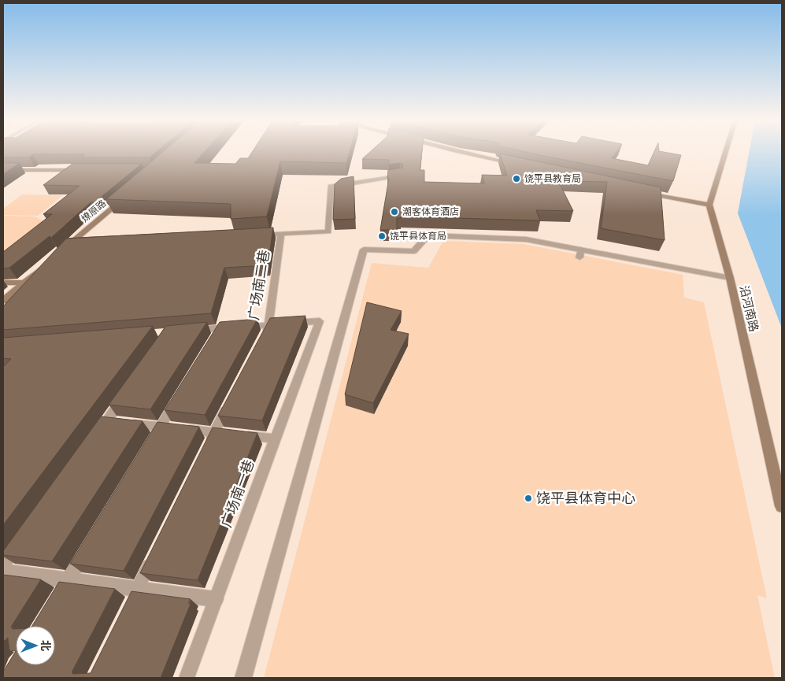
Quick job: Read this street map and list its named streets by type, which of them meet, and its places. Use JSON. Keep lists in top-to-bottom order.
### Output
{
  "streets": {
    "main road": ["燎原路", "沿河南路"],
    "lane": ["广场南二巷", "广场南一巷"]
  },
  "crossings": [
    ["广场南二巷", "广场南一巷"]
  ],
  "places": [
    "饶平县教育局",
    "潮客体育酒店",
    "饶平县体育局",
    "饶平县体育中心"
  ],
  "north": "right"
}
